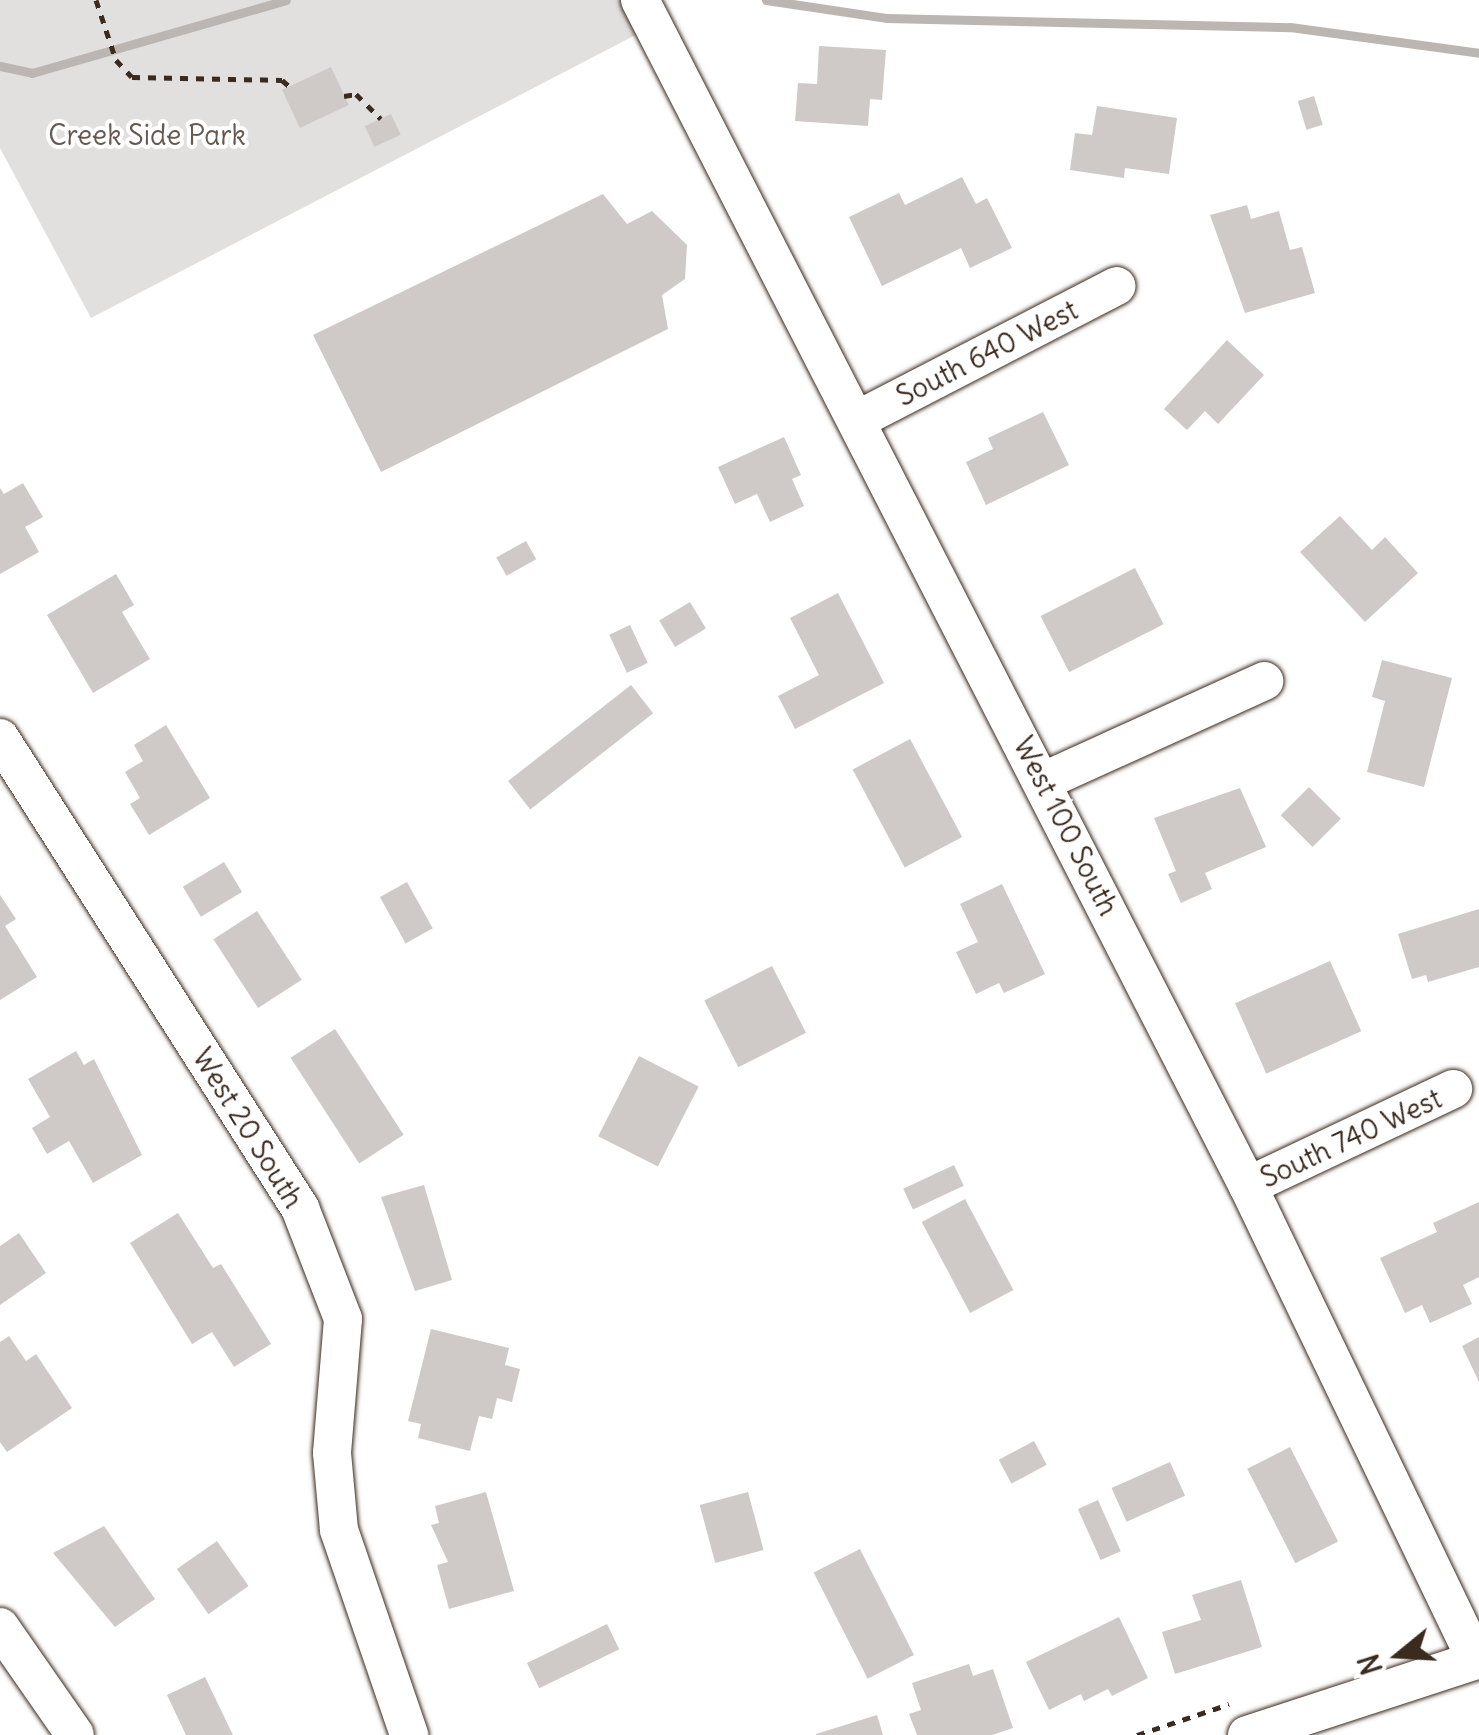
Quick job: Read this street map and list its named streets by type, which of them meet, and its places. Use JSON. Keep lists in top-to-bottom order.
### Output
{
  "streets": {
    "street": [
      "South 640 West",
      "West 100 South",
      "West 20 South",
      "South 740 West"
    ]
  },
  "crossings": [
    ["South 640 West", "West 100 South"],
    ["West 100 South", "South 740 West"]
  ],
  "parks": ["Creek Side Park"],
  "north": "left"
}
